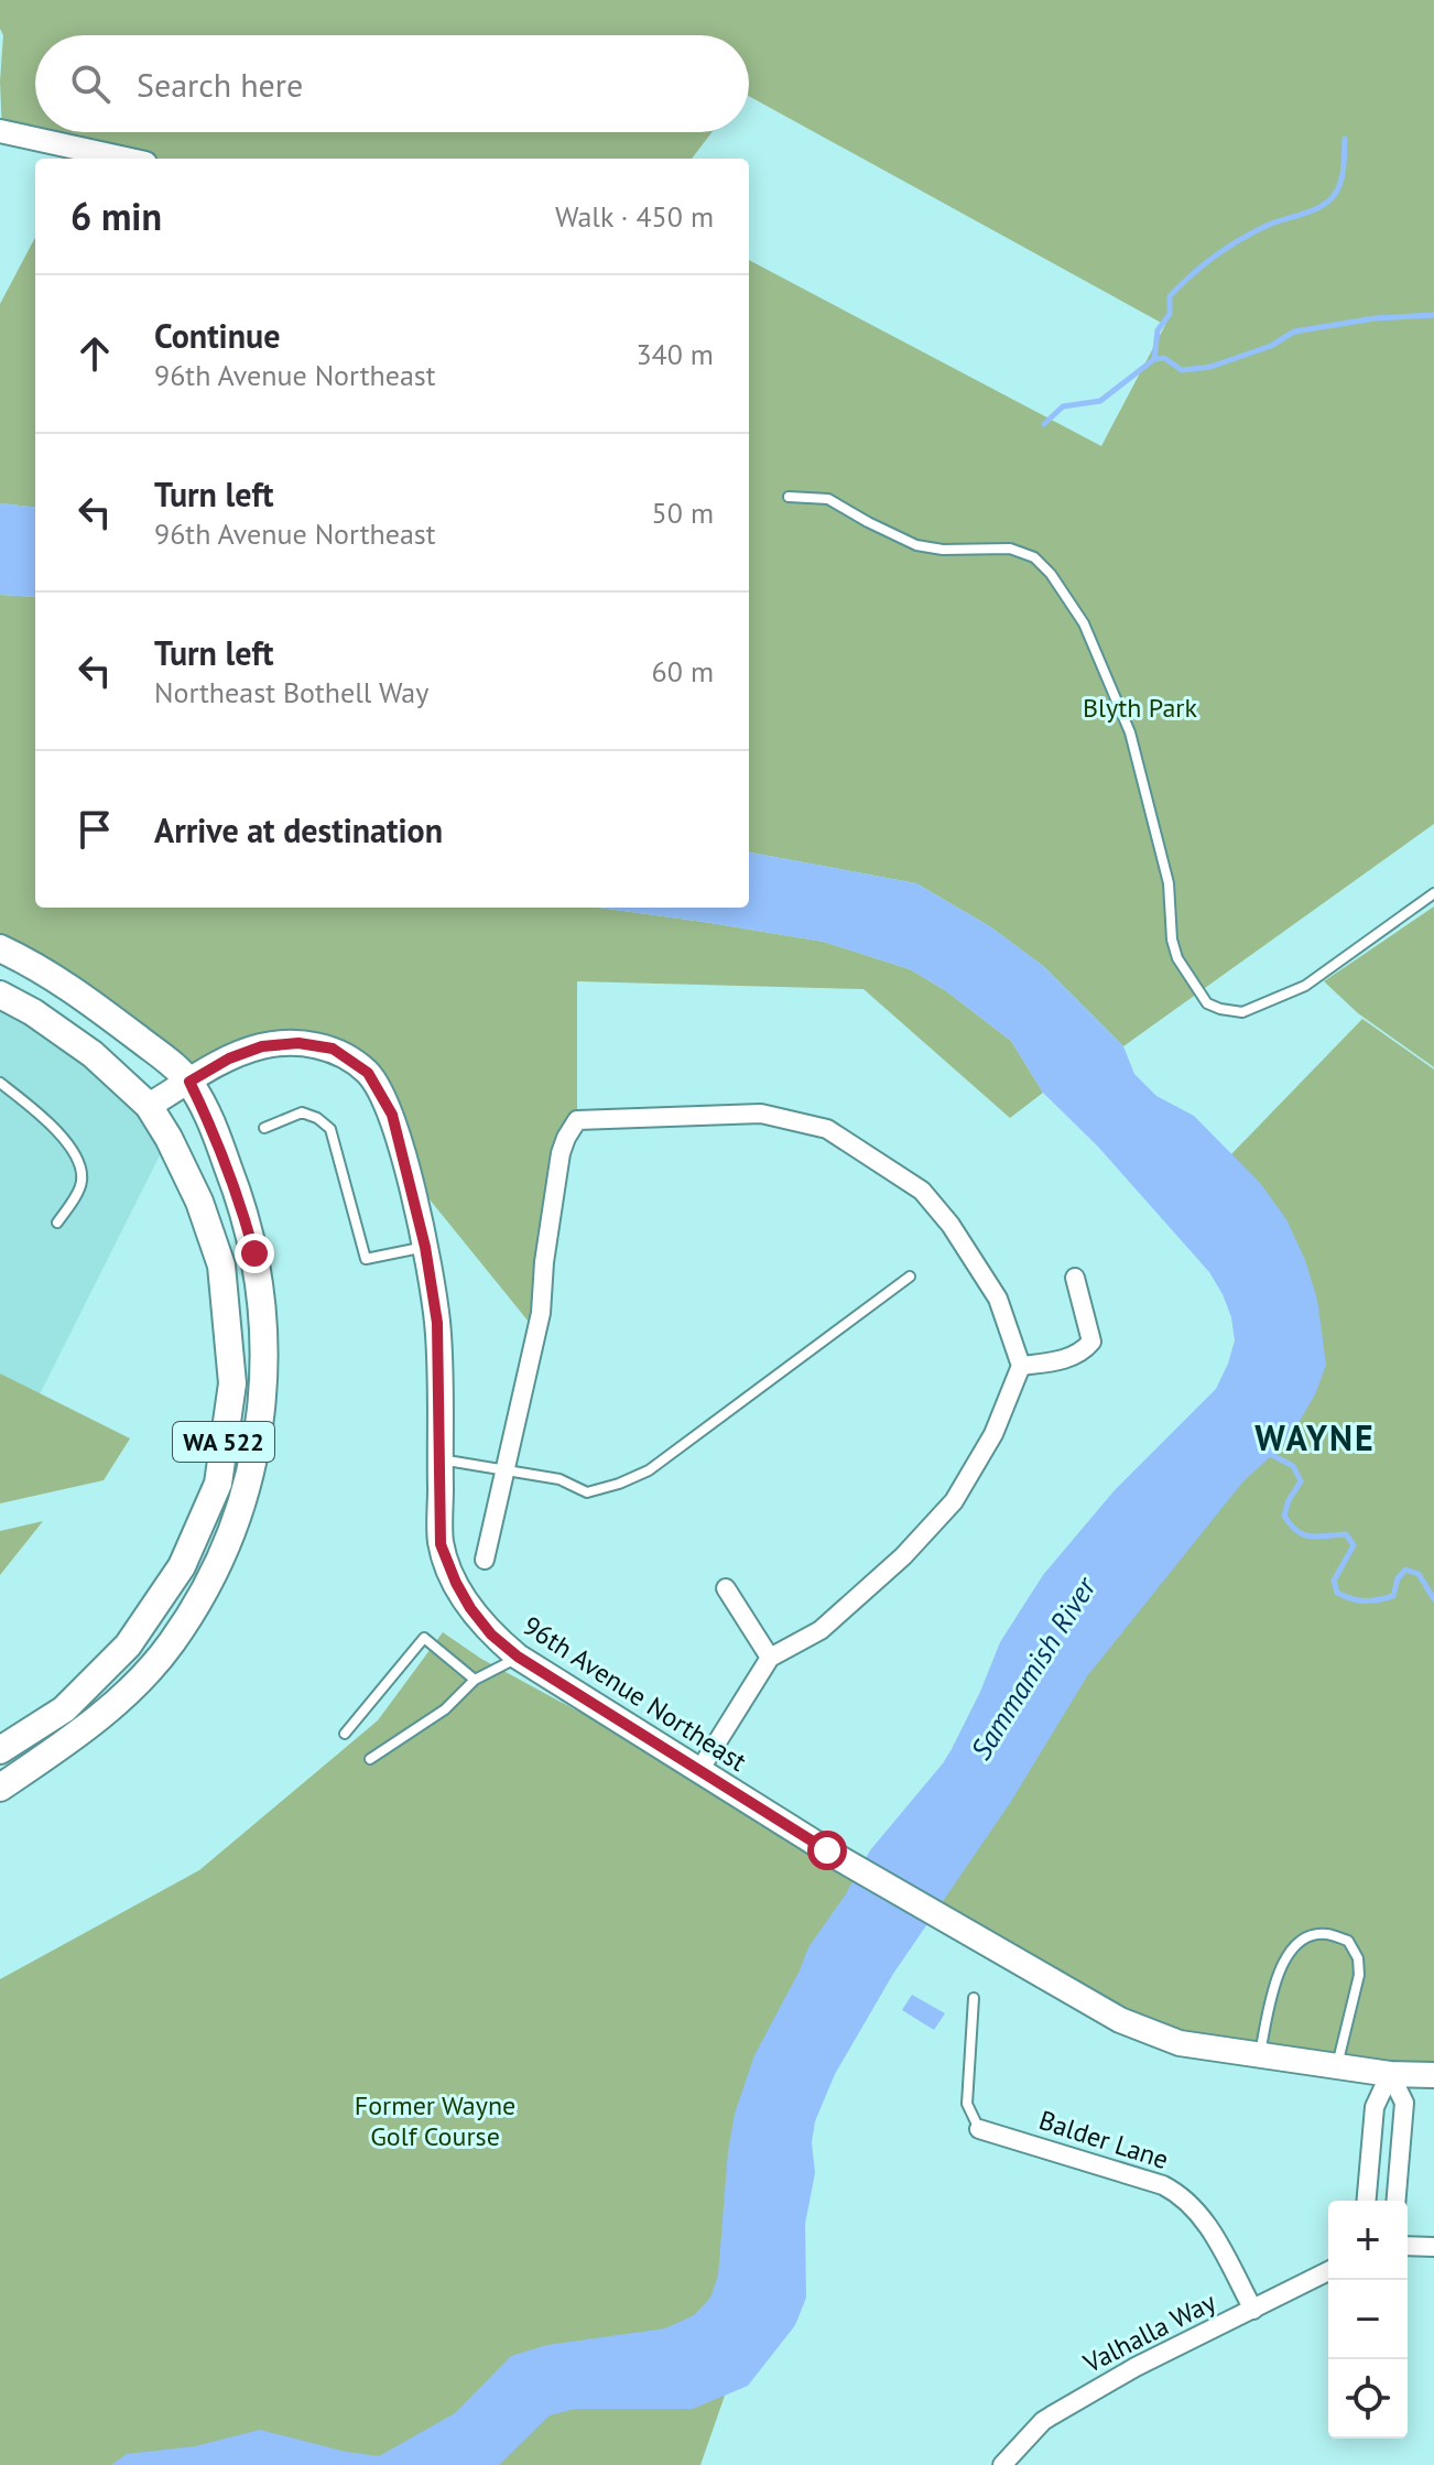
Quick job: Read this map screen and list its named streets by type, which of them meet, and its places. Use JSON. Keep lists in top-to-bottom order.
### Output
{
  "streets": {
    "main road": ["WA 522", "96th Avenue Northeast"],
    "street": ["Balder Lane", "Valhalla Way"]
  },
  "crossings": [
    ["WA 522", "96th Avenue Northeast"],
    ["Balder Lane", "Valhalla Way"]
  ],
  "districts": ["WAYNE"],
  "water": ["Sammamish River"],
  "parks": ["Blyth Park", "Former Wayne Golf Course"],
  "page": {
    "search": "Search here",
    "heading": ["6 min", "Walk · 450 m"],
    "list": [
      ["Continue", "96th Avenue Northeast", "340 m"],
      ["Turn left", "96th Avenue Northeast", "50 m"],
      ["Turn left", "Northeast Bothell Way", "60 m"],
      "Arrive at destination"
    ],
    "map_buttons": ["+", "−"]
  }
}
